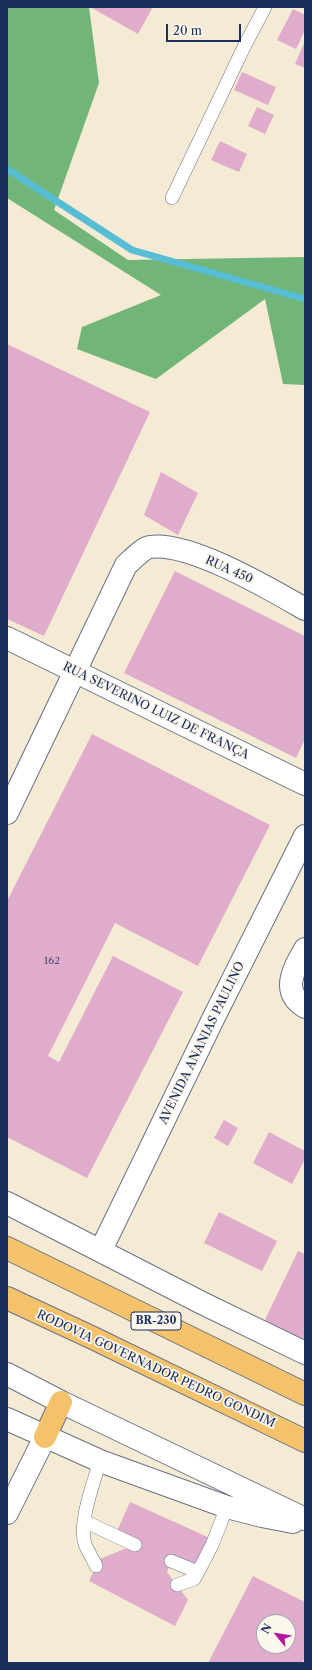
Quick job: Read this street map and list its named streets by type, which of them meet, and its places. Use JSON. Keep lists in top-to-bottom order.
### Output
{
  "streets": {
    "highway": ["BR-230", "RODOVIA GOVERNADOR PEDRO GONDIM"],
    "street": ["RUA 450", "RUA SEVERINO LUIZ DE FRANÇA", "AVENIDA ANANIAS PAULINO"]
  },
  "crossings": [
    ["RUA 450", "RUA SEVERINO LUIZ DE FRANÇA"]
  ],
  "house_numbers": ["162"],
  "scale_bar": "20 m",
  "north": "top left"
}
